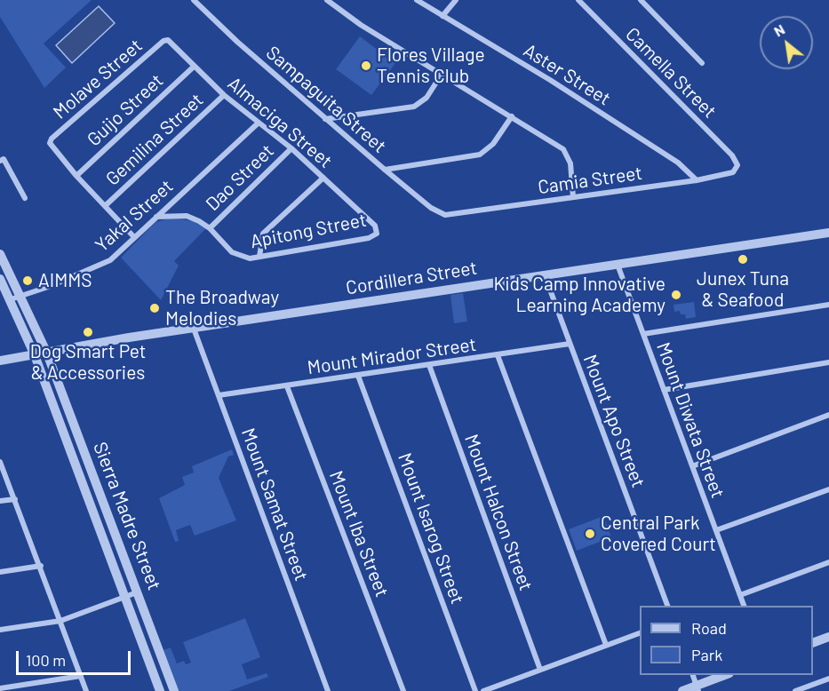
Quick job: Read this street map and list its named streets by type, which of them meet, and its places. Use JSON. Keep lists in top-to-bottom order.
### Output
{
  "streets": {
    "street": [
      "Camella Street",
      "Aster Street",
      "Molave Street",
      "Sampaguita Street",
      "Guijo Street",
      "Almaciga Street",
      "Gemilina Street",
      "Dao Street",
      "Camia Street",
      "Yakal Street",
      "Apitong Street",
      "Cordillera Street",
      "Mount Mirador Street",
      "Mount Diwata Street",
      "Mount Apo Street",
      "Mount Samat Street",
      "Mount Halcon Street",
      "Sierra Madre Street",
      "Mount Isarog Street",
      "Mount Iba Street"
    ]
  },
  "crossings": [
    ["Camella Street", "Camia Street"],
    ["Aster Street", "Camia Street"],
    ["Molave Street", "Guijo Street"],
    ["Molave Street", "Almaciga Street"],
    ["Sampaguita Street", "Camia Street"],
    ["Guijo Street", "Almaciga Street"],
    ["Almaciga Street", "Gemilina Street"],
    ["Almaciga Street", "Dao Street"],
    ["Almaciga Street", "Yakal Street"],
    ["Almaciga Street", "Apitong Street"],
    ["Dao Street", "Apitong Street"],
    ["Yakal Street", "Apitong Street"],
    ["Yakal Street", "Sierra Madre Street"],
    ["Cordillera Street", "Mount Diwata Street"],
    ["Cordillera Street", "Mount Apo Street"],
    ["Cordillera Street", "Mount Samat Street"],
    ["Cordillera Street", "Sierra Madre Street"],
    ["Mount Mirador Street", "Mount Apo Street"],
    ["Mount Mirador Street", "Mount Samat Street"],
    ["Mount Mirador Street", "Mount Halcon Street"],
    ["Mount Mirador Street", "Mount Isarog Street"],
    ["Mount Mirador Street", "Mount Iba Street"]
  ],
  "places": [
    "Flores Village Tennis Club",
    "Junex Tuna & Seafood",
    "AIMMS",
    "Kids Camp Innovative Learning Academy",
    "The Broadway Melodies",
    "Dog Smart Pet & Accessories",
    "Central Park Covered Court"
  ],
  "legend": ["Road", "Park"],
  "scale_bar": "100 m",
  "north": "top left"
}
